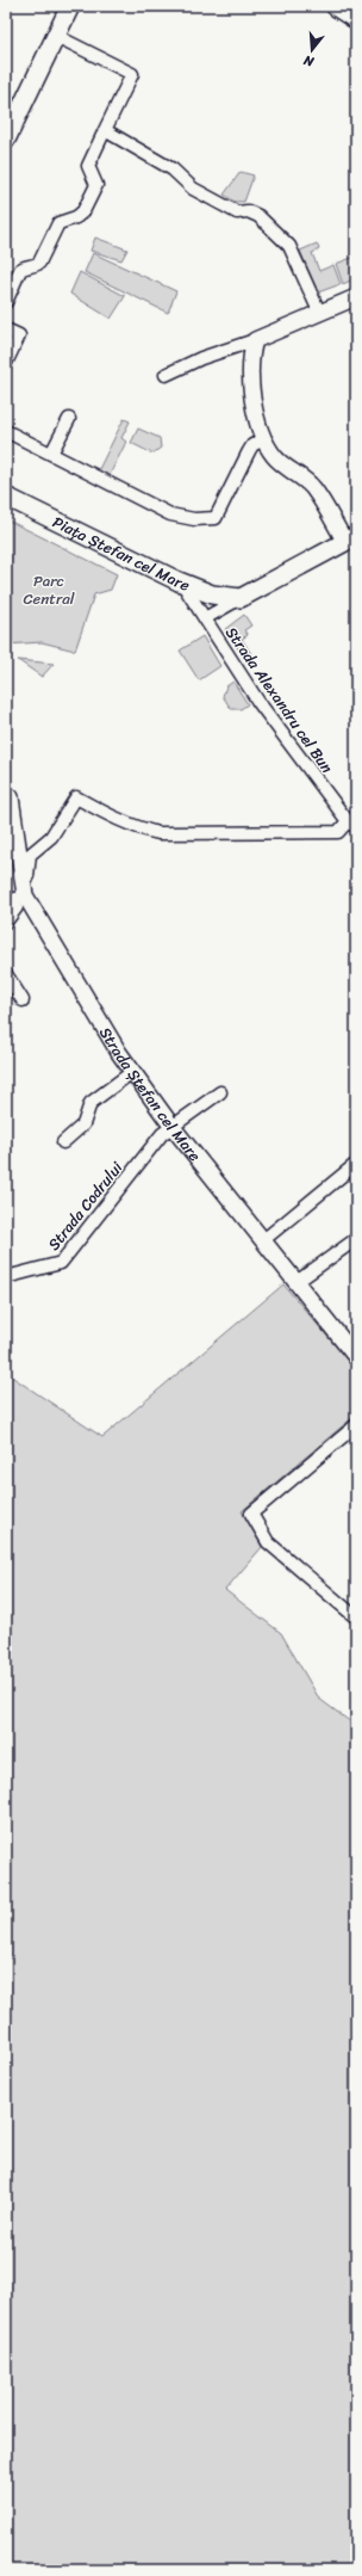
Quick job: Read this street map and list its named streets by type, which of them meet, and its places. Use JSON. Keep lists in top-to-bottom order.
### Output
{
  "streets": {
    "main road": ["Piața Ștefan cel Mare"],
    "street": ["Strada Alexandru cel Bun", "Strada Ștefan cel Mare", "Strada Codrului"]
  },
  "crossings": [
    ["Piața Ștefan cel Mare", "Strada Alexandru cel Bun"],
    ["Strada Ștefan cel Mare", "Strada Codrului"]
  ],
  "parks": ["Parc Central"],
  "north": "bottom"
}
